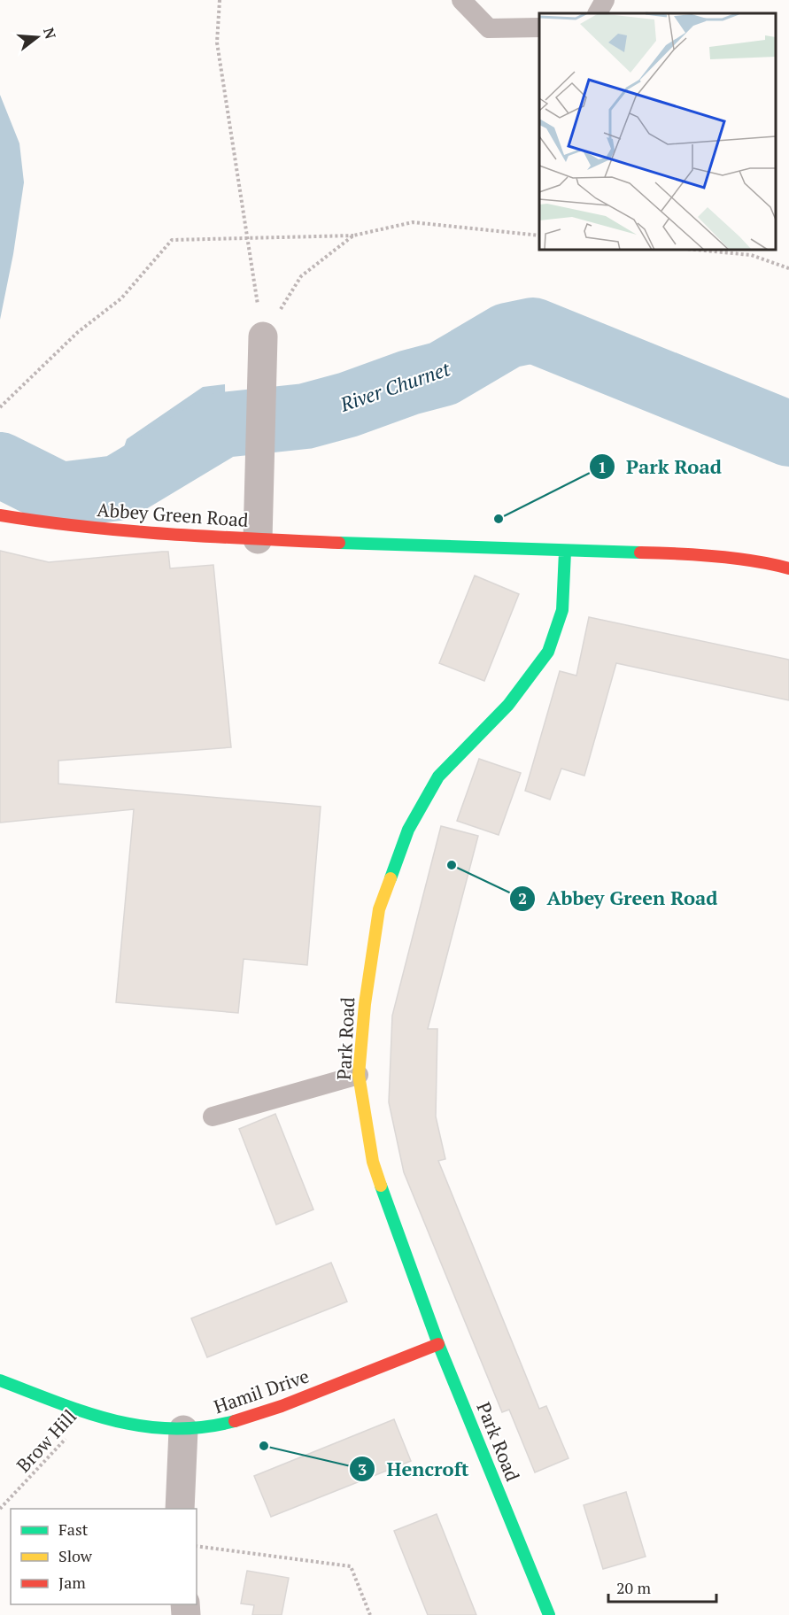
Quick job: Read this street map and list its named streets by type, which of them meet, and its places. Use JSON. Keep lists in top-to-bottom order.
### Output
{
  "streets": {
    "street": ["Abbey Green Road", "Park Road", "Hamil Drive"],
    "path": ["Brow Hill"]
  },
  "crossings": [
    ["Abbey Green Road", "Park Road"],
    ["Park Road", "Hamil Drive"],
    ["Hamil Drive", "Brow Hill"]
  ],
  "water": ["River Churnet"],
  "places": ["Park Road", "Abbey Green Road", "Hencroft"],
  "legend": ["Fast", "Slow", "Jam"],
  "scale_bar": "20 m",
  "north": "right"
}
